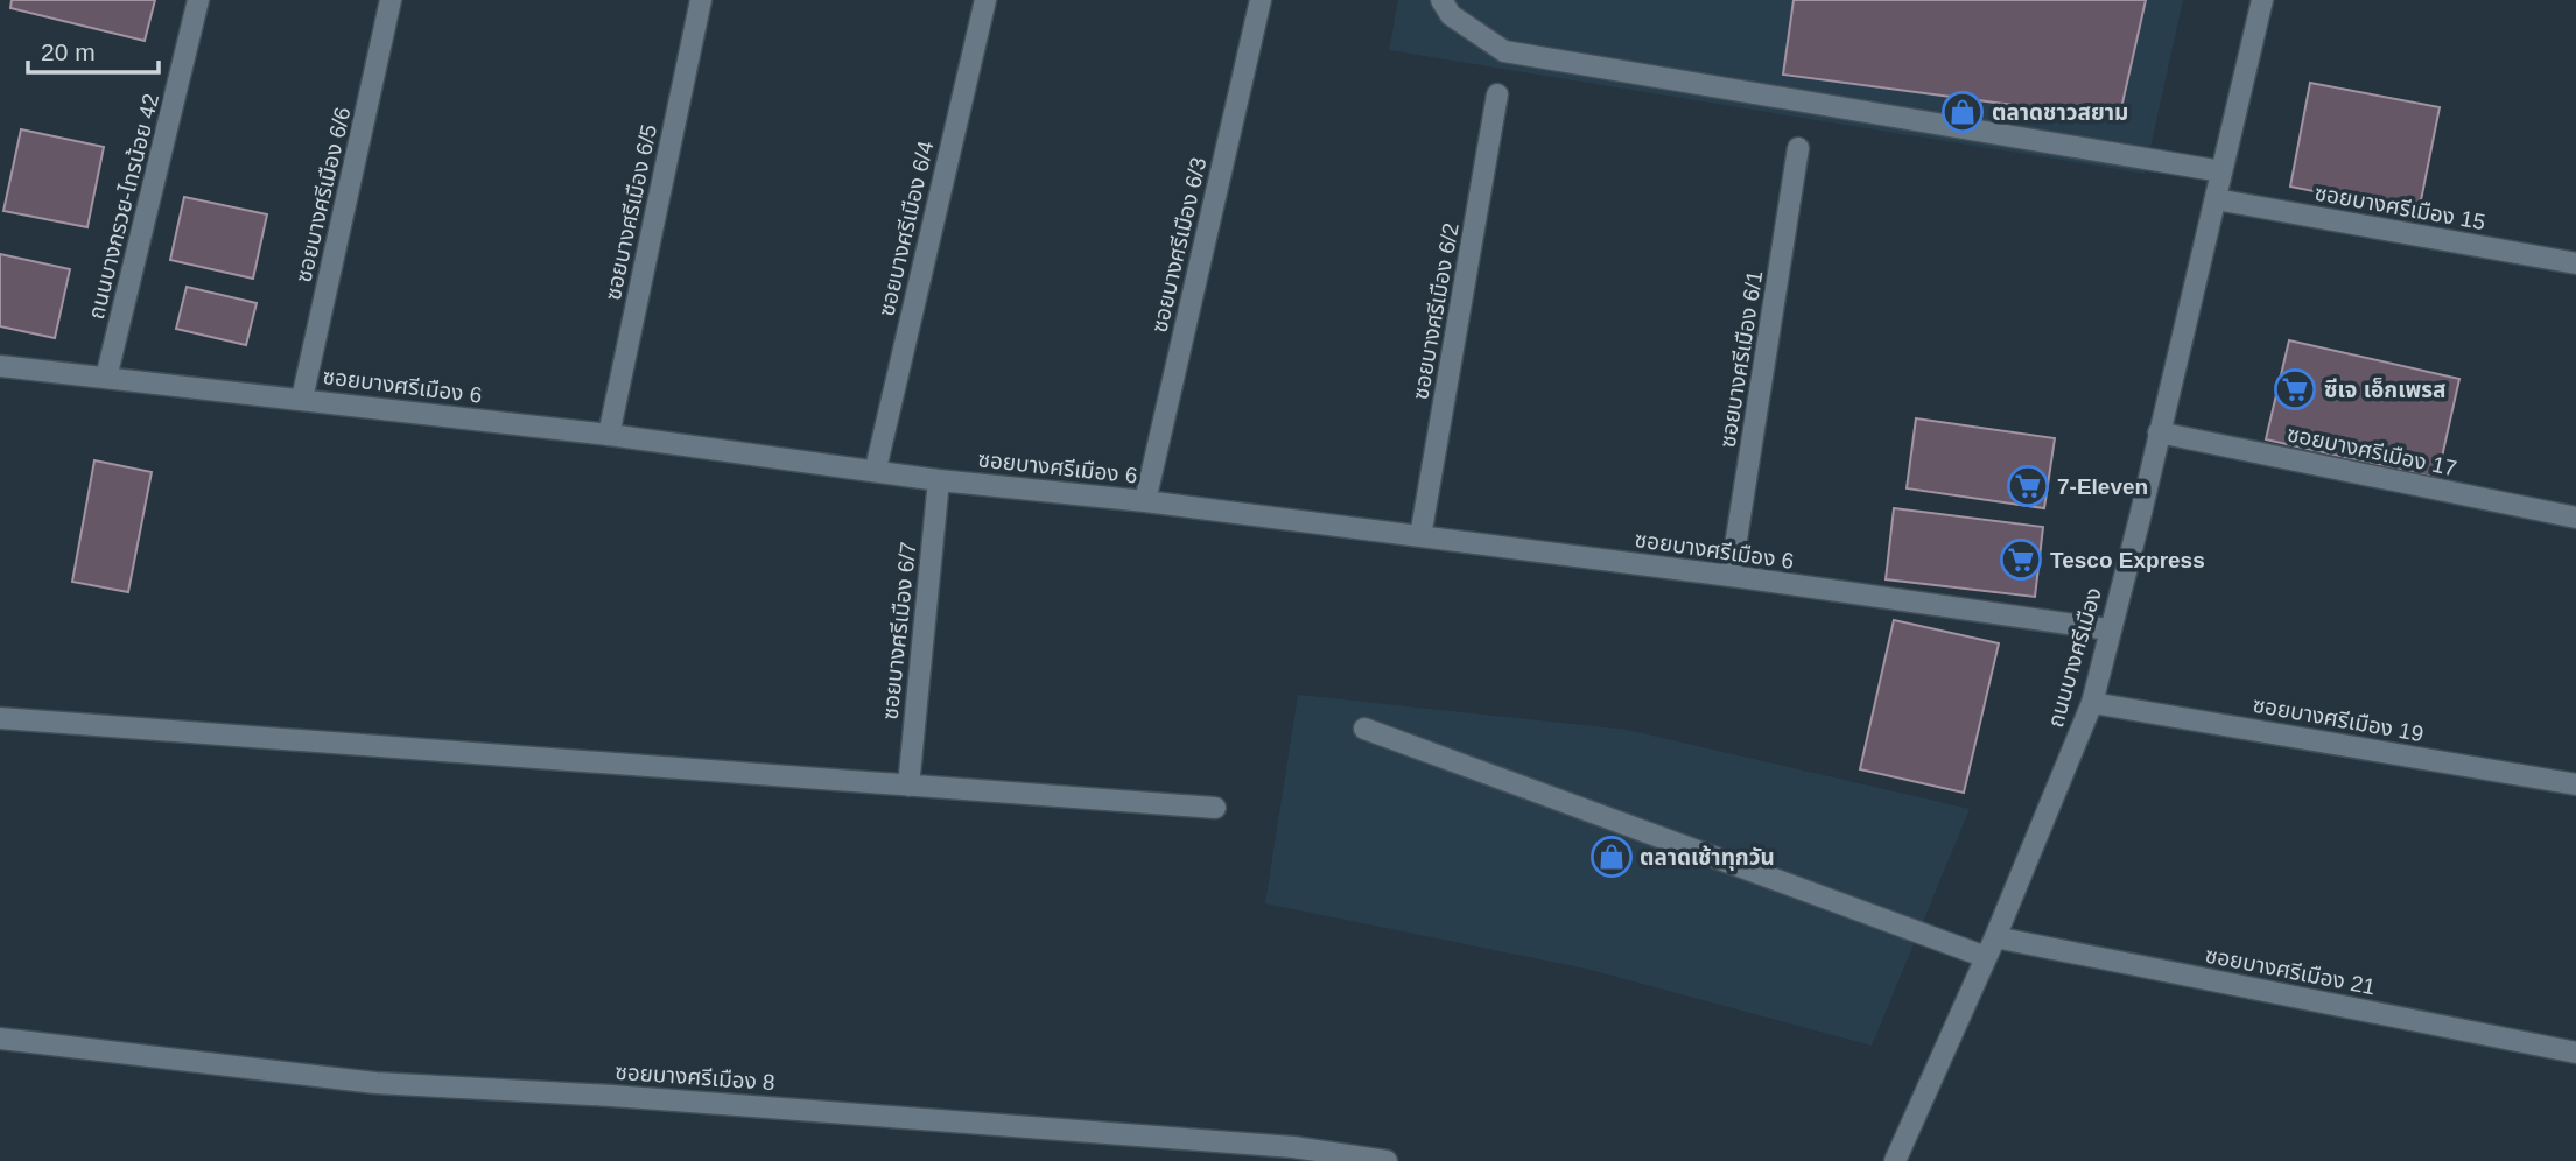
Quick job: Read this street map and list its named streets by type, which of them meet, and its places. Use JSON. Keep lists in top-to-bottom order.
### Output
{
  "streets": {
    "street": [
      "ซอยบางศรีเมือง 6/6",
      "ถนนบางกรวย-ไทรน้อย 42",
      "ซอยบางศรีเมือง 15",
      "ซอยบางศรีเมือง 6/5",
      "ซอยบางศรีเมือง 6/4",
      "ซอยบางศรีเมือง 6/3",
      "ซอยบางศรีเมือง 6/2",
      "ซอยบางศรีเมือง 6/1",
      "ซอยบางศรีเมือง 6",
      "ซอยบางศรีเมือง 17",
      "ซอยบางศรีเมือง 6/7",
      "ถนนบางศรีเมือง",
      "ซอยบางศรีเมือง 19",
      "ซอยบางศรีเมือง 21",
      "ซอยบางศรีเมือง 8"
    ]
  },
  "crossings": [
    ["ซอยบางศรีเมือง 6/6", "ซอยบางศรีเมือง 6"],
    ["ถนนบางกรวย-ไทรน้อย 42", "ซอยบางศรีเมือง 6"],
    ["ซอยบางศรีเมือง 15", "ถนนบางศรีเมือง"],
    ["ซอยบางศรีเมือง 6/5", "ซอยบางศรีเมือง 6"],
    ["ซอยบางศรีเมือง 6/4", "ซอยบางศรีเมือง 6"],
    ["ซอยบางศรีเมือง 6/3", "ซอยบางศรีเมือง 6"],
    ["ซอยบางศรีเมือง 6/2", "ซอยบางศรีเมือง 6"],
    ["ซอยบางศรีเมือง 6/1", "ซอยบางศรีเมือง 6"],
    ["ซอยบางศรีเมือง 6", "ซอยบางศรีเมือง 6/7"],
    ["ซอยบางศรีเมือง 6", "ถนนบางศรีเมือง"],
    ["ซอยบางศรีเมือง 17", "ถนนบางศรีเมือง"],
    ["ถนนบางศรีเมือง", "ซอยบางศรีเมือง 19"],
    ["ถนนบางศรีเมือง", "ซอยบางศรีเมือง 21"]
  ],
  "places": {
    "shop": ["ตลาดชาวสยาม", "ตลาดเช้าทุกวัน"],
    "supermarket": ["ซีเจ เอ็กเพรส", "7-Eleven", "Tesco Express"]
  },
  "scale_bar": "20 m"
}
